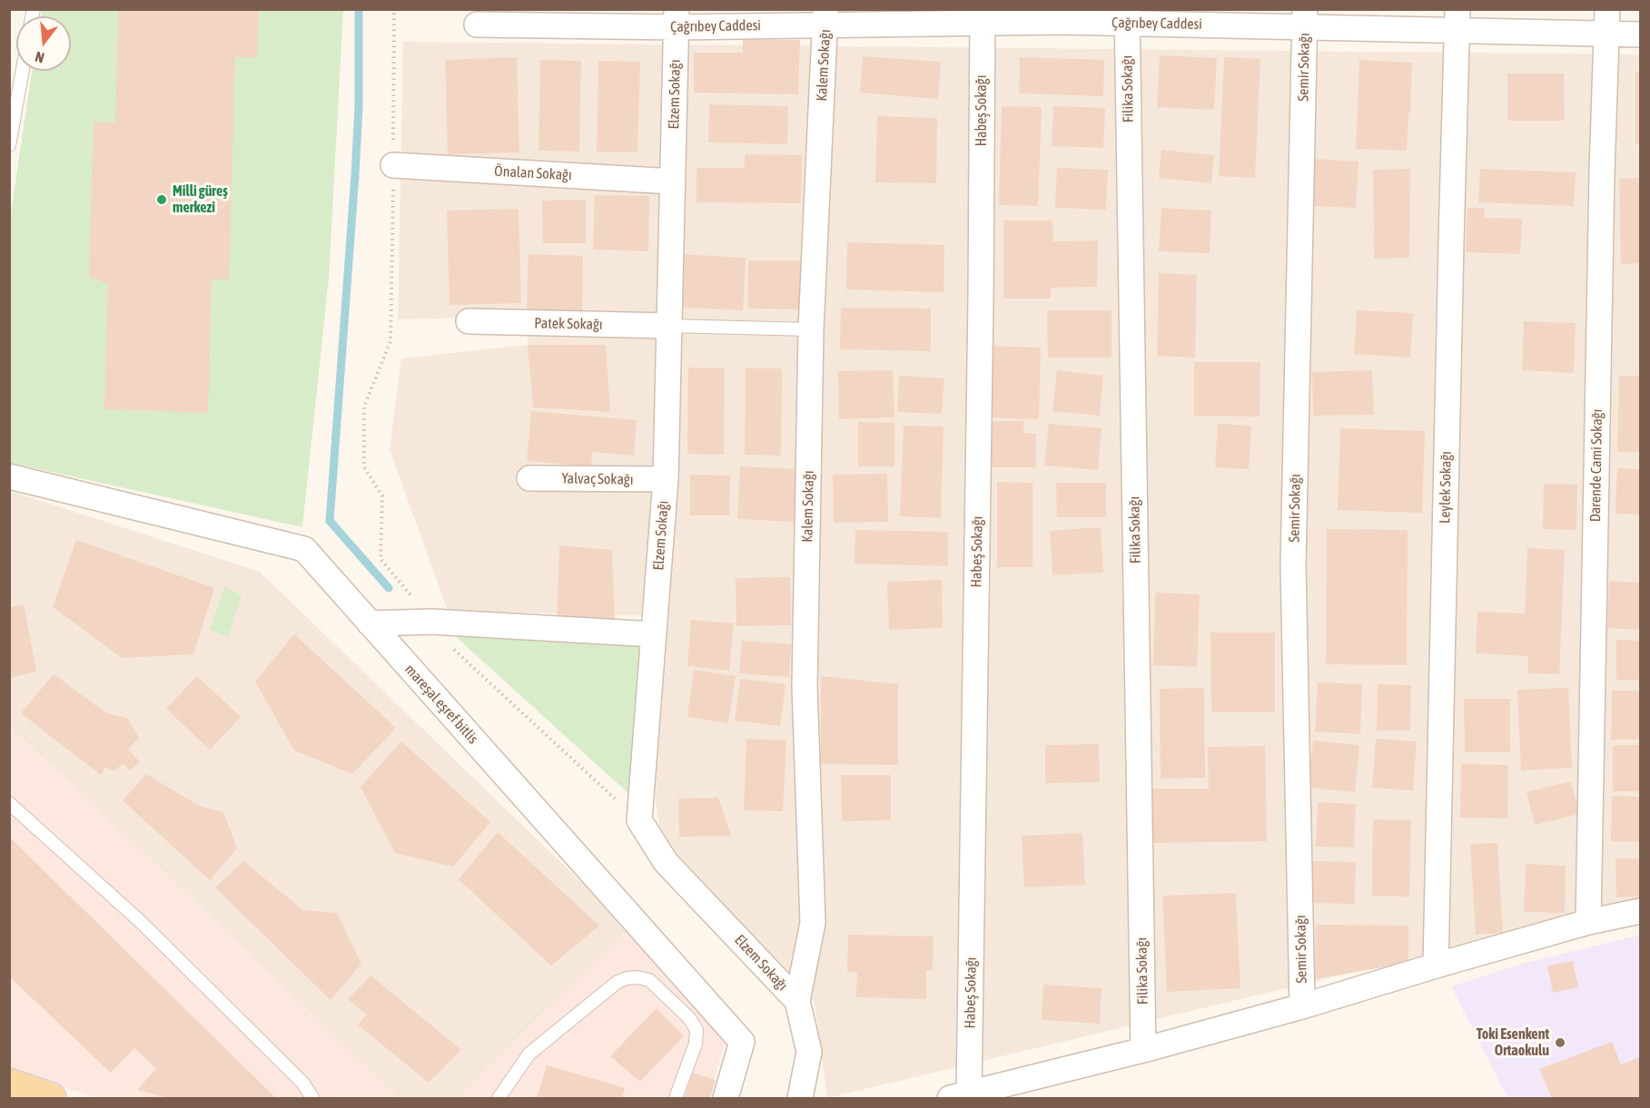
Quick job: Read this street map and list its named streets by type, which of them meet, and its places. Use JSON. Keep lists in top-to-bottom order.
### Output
{
  "streets": {
    "street": [
      "Çağrıbey Caddesi",
      "Kalem Sokağı",
      "Semir Sokağı",
      "Filika Sokağı",
      "Elzem Sokağı",
      "Habeş Sokağı",
      "Önalan Sokağı",
      "Patek Sokağı",
      "Darende Cami Sokağı",
      "Yalvaç Sokağı",
      "Leylek Sokağı",
      "mareşal eşref bitlis"
    ]
  },
  "crossings": [
    ["Çağrıbey Caddesi", "Kalem Sokağı"],
    ["Çağrıbey Caddesi", "Semir Sokağı"],
    ["Çağrıbey Caddesi", "Filika Sokağı"],
    ["Çağrıbey Caddesi", "Elzem Sokağı"],
    ["Çağrıbey Caddesi", "Habeş Sokağı"],
    ["Çağrıbey Caddesi", "Darende Cami Sokağı"],
    ["Çağrıbey Caddesi", "Leylek Sokağı"],
    ["Kalem Sokağı", "Elzem Sokağı"],
    ["Elzem Sokağı", "Önalan Sokağı"],
    ["Elzem Sokağı", "Patek Sokağı"],
    ["Elzem Sokağı", "Yalvaç Sokağı"]
  ],
  "places": ["Milli güreş merkezi", "Toki Esenkent Ortaokulu"],
  "north": "bottom"
}
